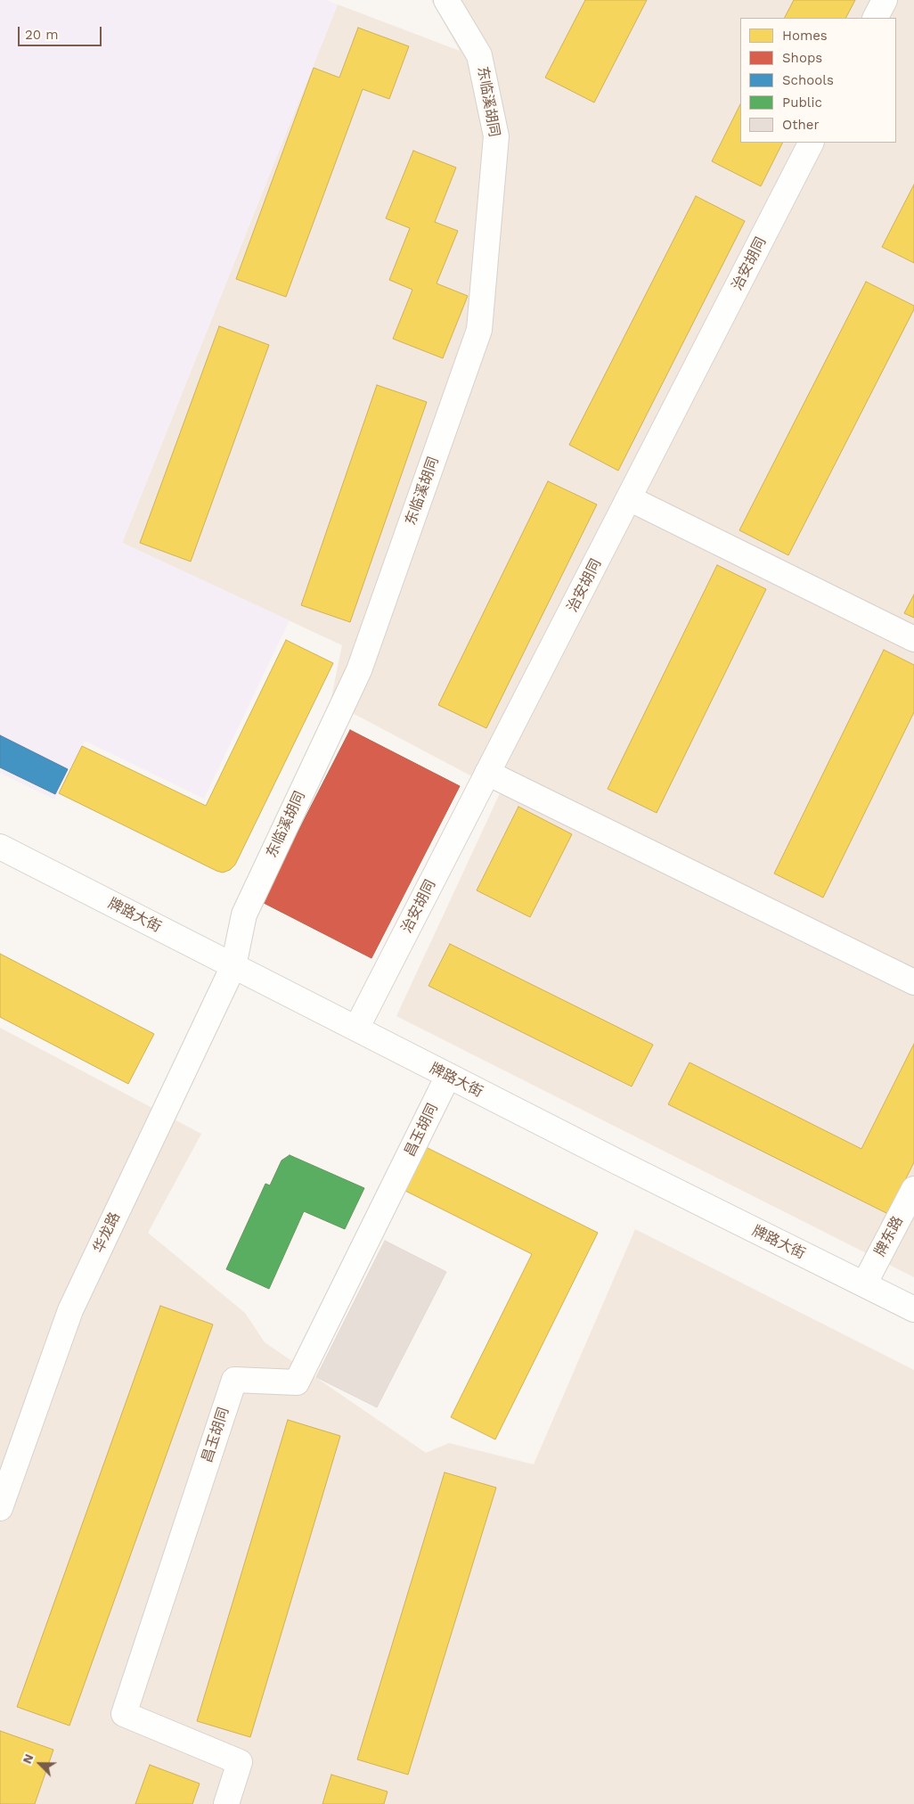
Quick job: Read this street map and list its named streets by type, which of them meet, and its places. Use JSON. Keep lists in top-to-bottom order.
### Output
{
  "streets": {
    "street": [
      "东临溪胡同",
      "治安胡同",
      "牌路大街",
      "昌玉胡同",
      "华龙路",
      "牌东路"
    ]
  },
  "crossings": [
    ["东临溪胡同", "牌路大街"],
    ["东临溪胡同", "华龙路"],
    ["治安胡同", "牌路大街"],
    ["牌路大街", "昌玉胡同"],
    ["牌路大街", "华龙路"],
    ["牌路大街", "牌东路"]
  ],
  "legend": [
    "Homes",
    "Shops",
    "Schools",
    "Public",
    "Other"
  ],
  "scale_bar": "20 m",
  "north": "top left"
}
